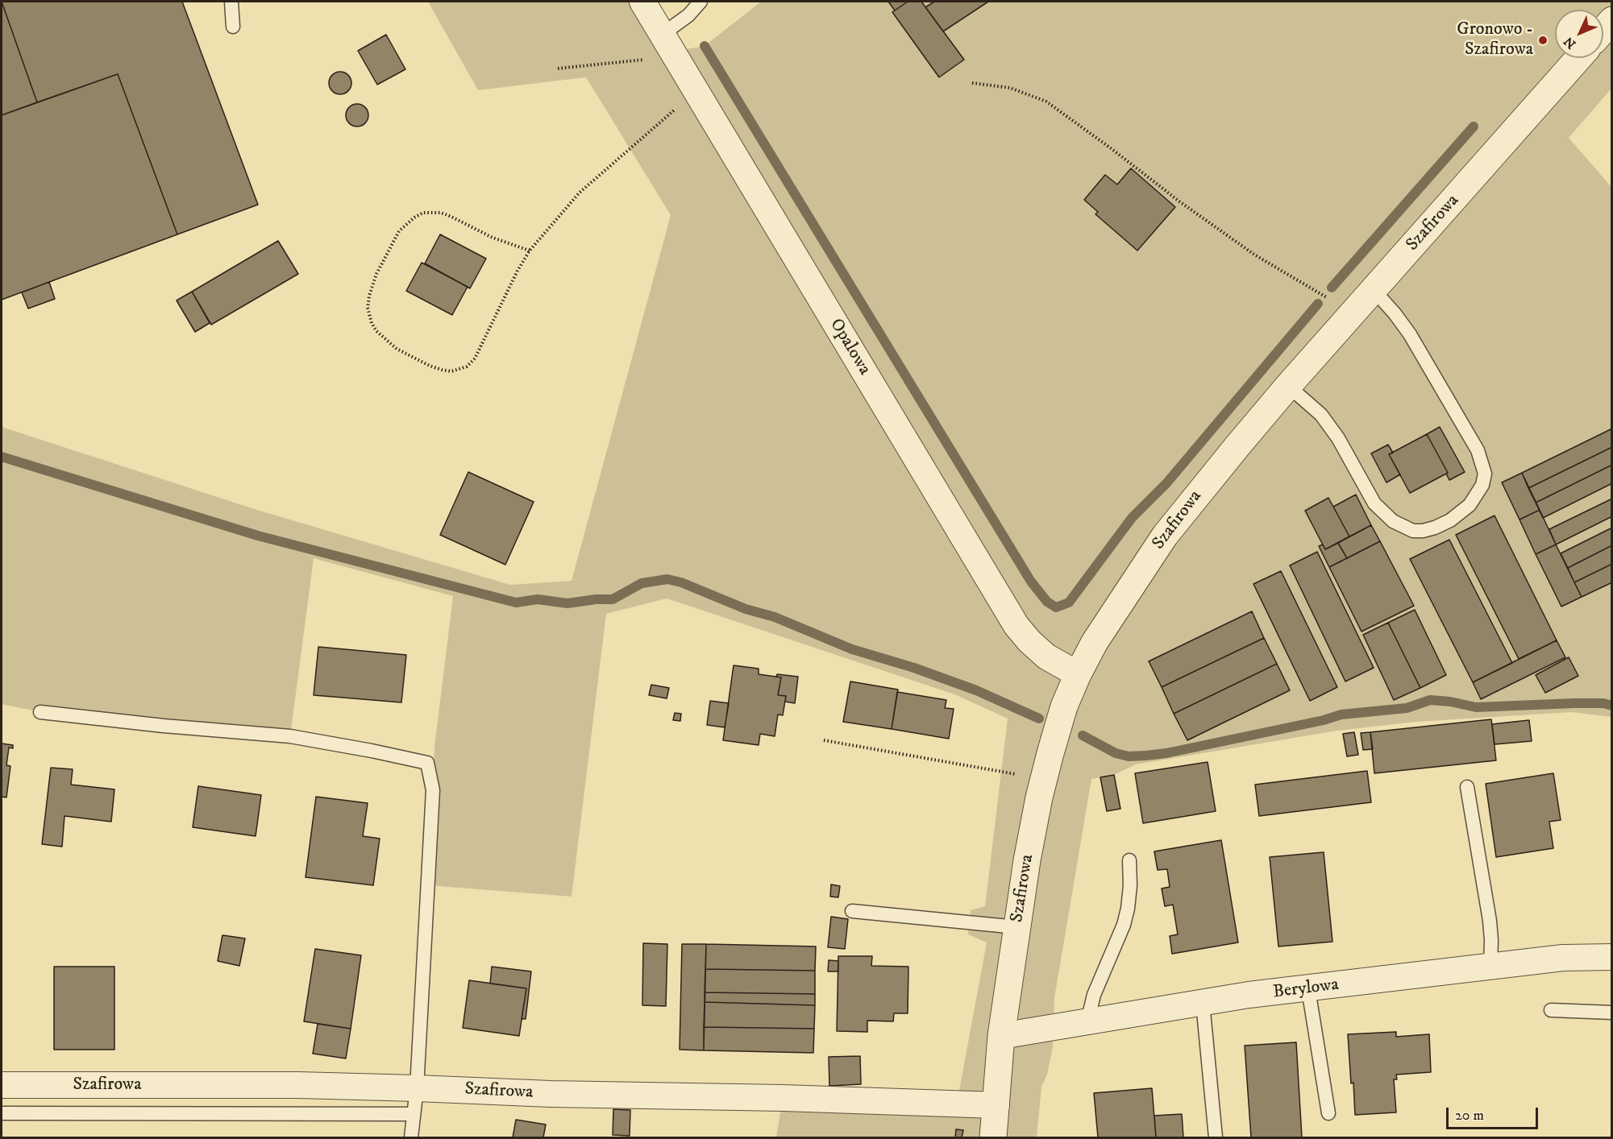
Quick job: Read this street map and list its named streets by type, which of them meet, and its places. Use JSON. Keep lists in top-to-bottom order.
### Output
{
  "streets": {
    "street": ["Szafirowa", "Opalowa", "Berylowa"]
  },
  "crossings": [
    ["Szafirowa", "Opalowa"],
    ["Szafirowa", "Berylowa"]
  ],
  "places": ["Gronowo - Szafirowa"],
  "scale_bar": "20 m",
  "north": "bottom left"
}
